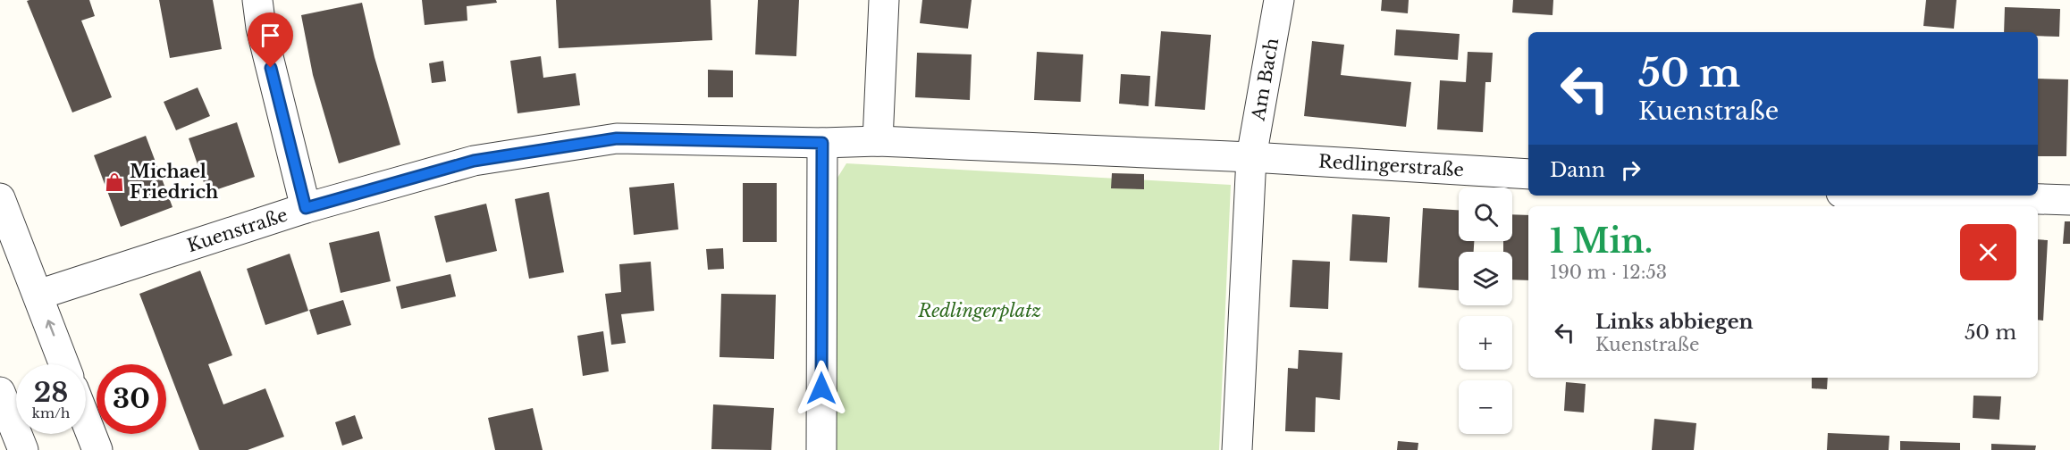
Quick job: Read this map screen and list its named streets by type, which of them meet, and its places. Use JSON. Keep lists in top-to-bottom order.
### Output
{
  "streets": {
    "street": ["Am Bach", "Redlingerstraße", "Kuenstraße"]
  },
  "crossings": [
    ["Am Bach", "Redlingerstraße"]
  ],
  "parks": ["Redlingerplatz"],
  "places": {
    "shop": ["Michael Friedrich"]
  },
  "page": {
    "turn": ["50 m", "Kuenstraße"],
    "then": "Dann",
    "map_buttons": ["+", "−"],
    "heading": ["1 Min.", "190 m · 12:53"],
    "list": [
      {
        "name": "Links abbiegen",
        "note": "Kuenstraße",
        "value": "50 m"
      }
    ],
    "speed": "28 km/h",
    "limit": "30"
  }
}
